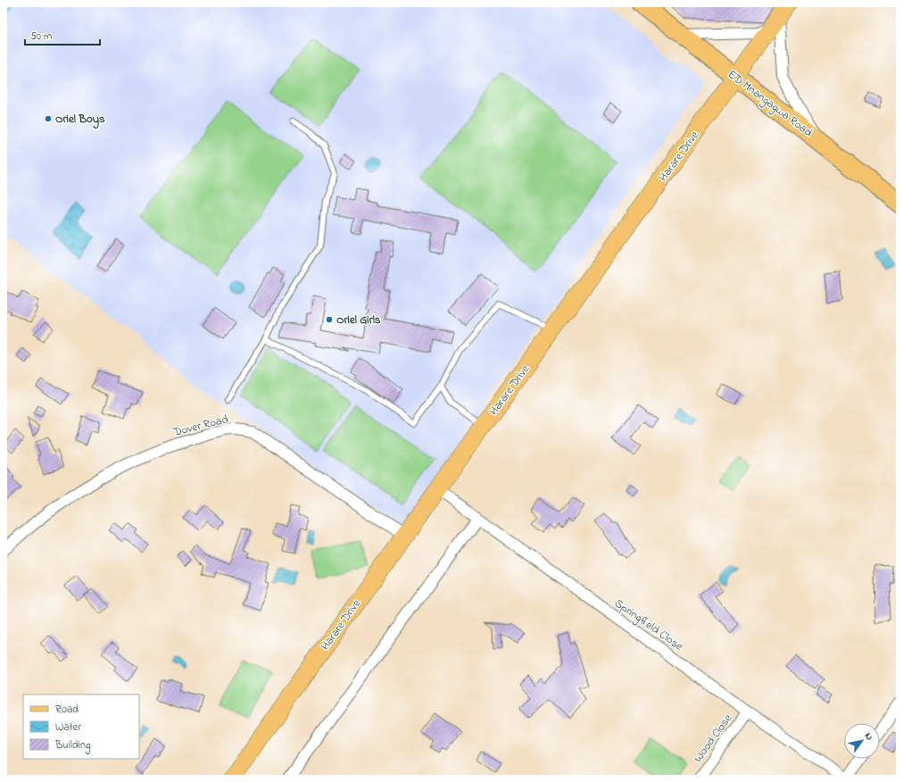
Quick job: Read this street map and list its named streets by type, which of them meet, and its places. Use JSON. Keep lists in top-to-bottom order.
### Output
{
  "streets": {
    "highway": ["ED Mnangagwa Road"],
    "main road": ["Harare Drive"],
    "street": ["Dover Road", "Springfield Close", "Wood Close"]
  },
  "crossings": [
    ["ED Mnangagwa Road", "Harare Drive"],
    ["Harare Drive", "Dover Road"],
    ["Harare Drive", "Springfield Close"],
    ["Springfield Close", "Wood Close"]
  ],
  "places": ["Oriel Boys", "Oriel Girls"],
  "legend": ["Road", "Water", "Building"],
  "scale_bar": "50 m",
  "north": "top right"
}
